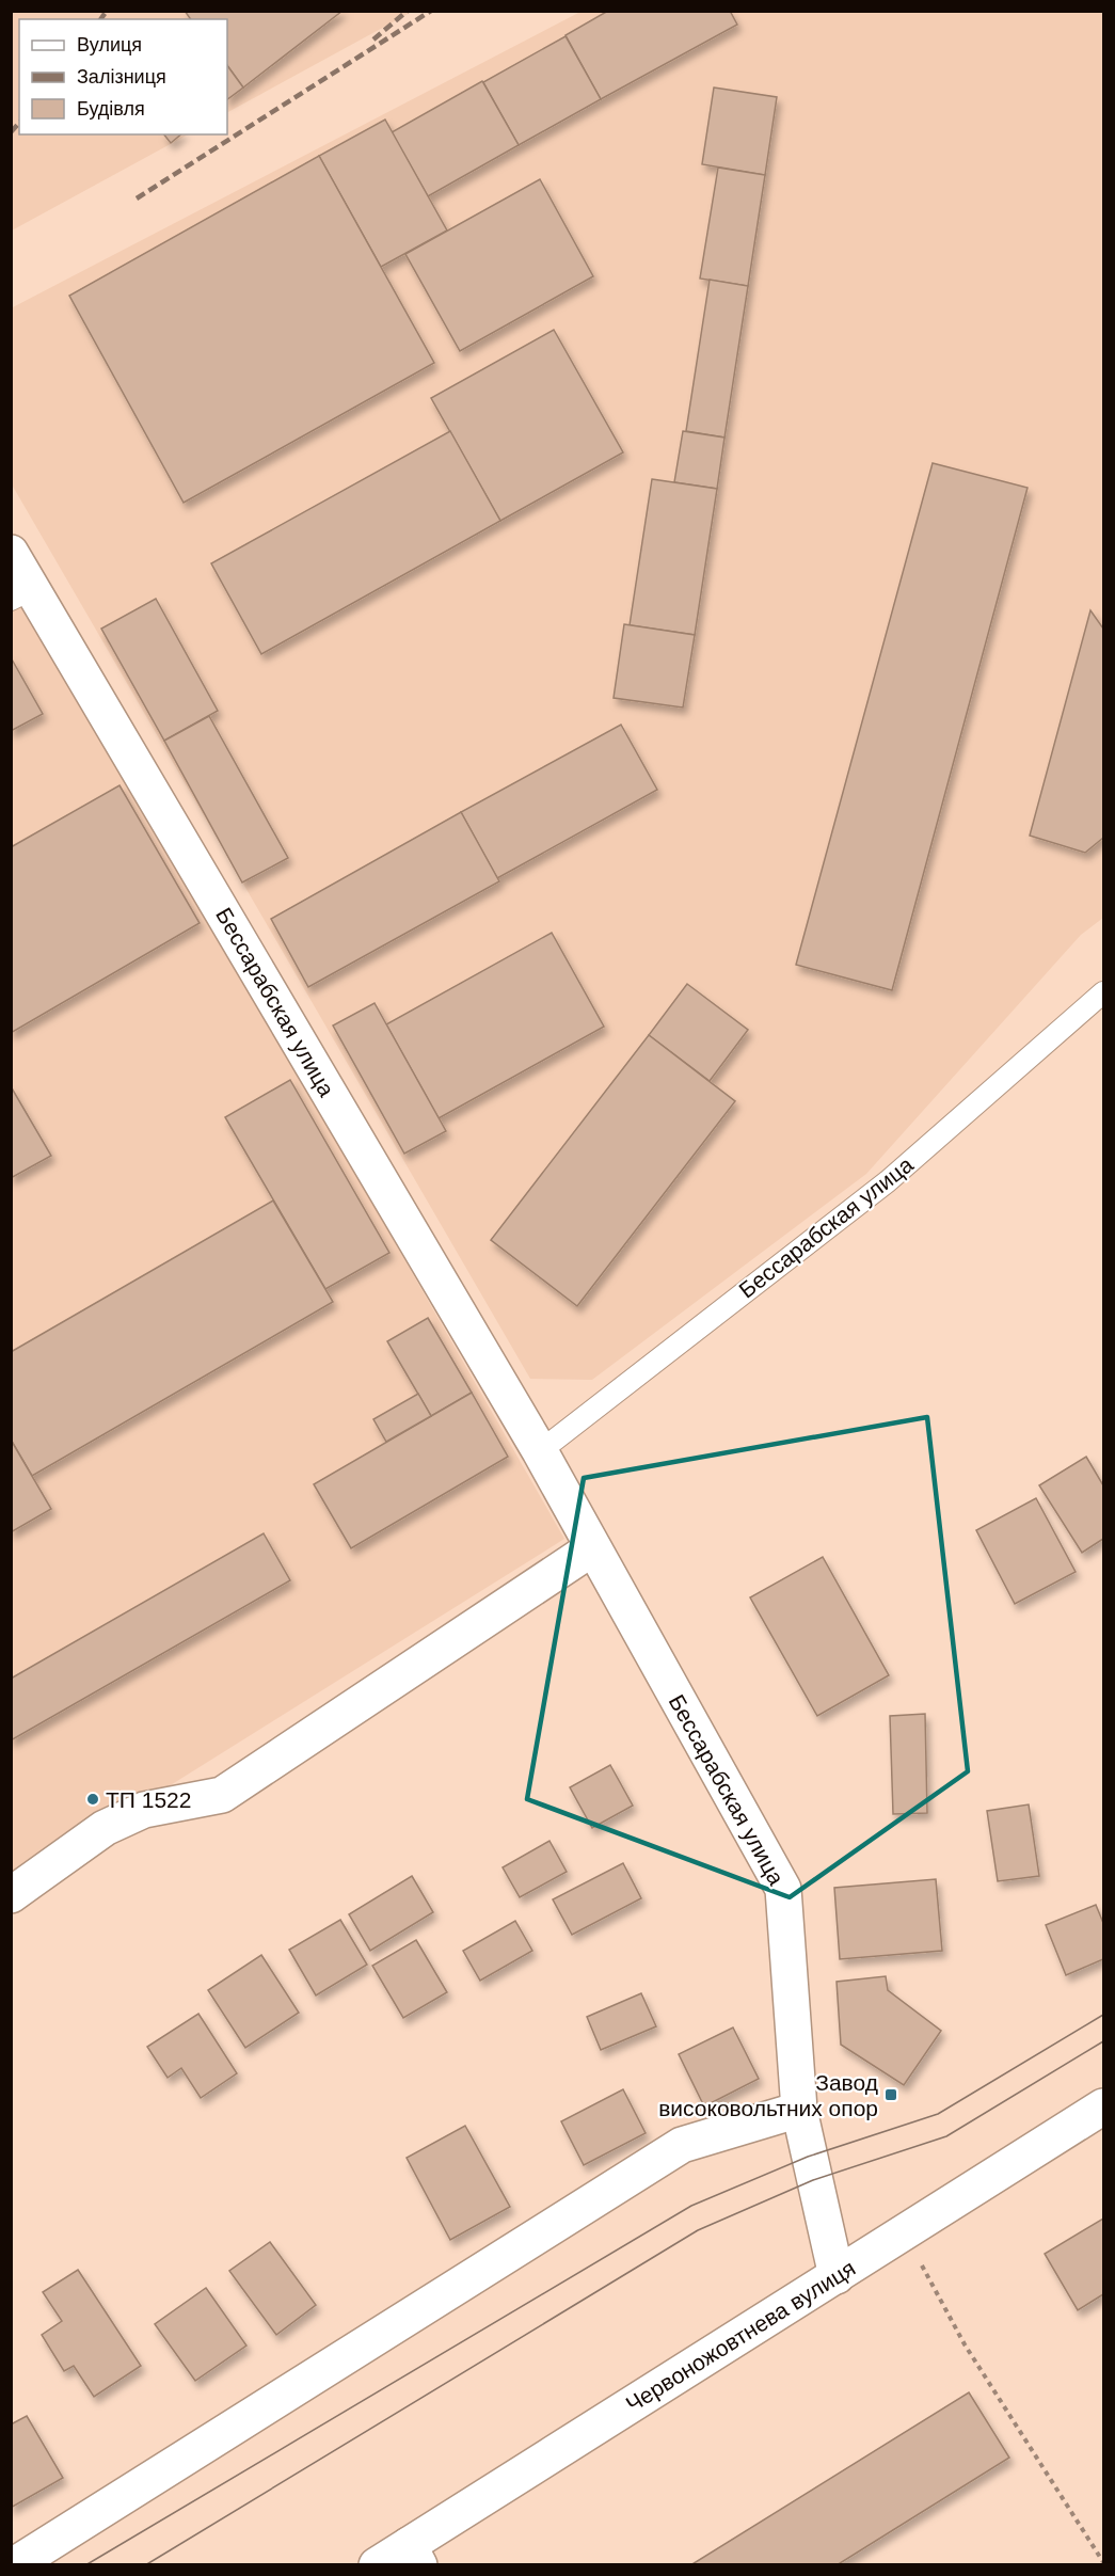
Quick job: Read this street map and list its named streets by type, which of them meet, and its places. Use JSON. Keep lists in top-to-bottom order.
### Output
{
  "streets": {
    "street": ["Бессарабская улица", "Червоножовтнева вулиця"]
  },
  "crossings": [
    ["Бессарабская улица", "Червоножовтнева вулиця"]
  ],
  "places": {
    "other": ["ТП 1522"],
    "transit": ["Завод високовольтних опор"]
  },
  "legend": ["Вулиця", "Залізниця", "Будівля"]
}
